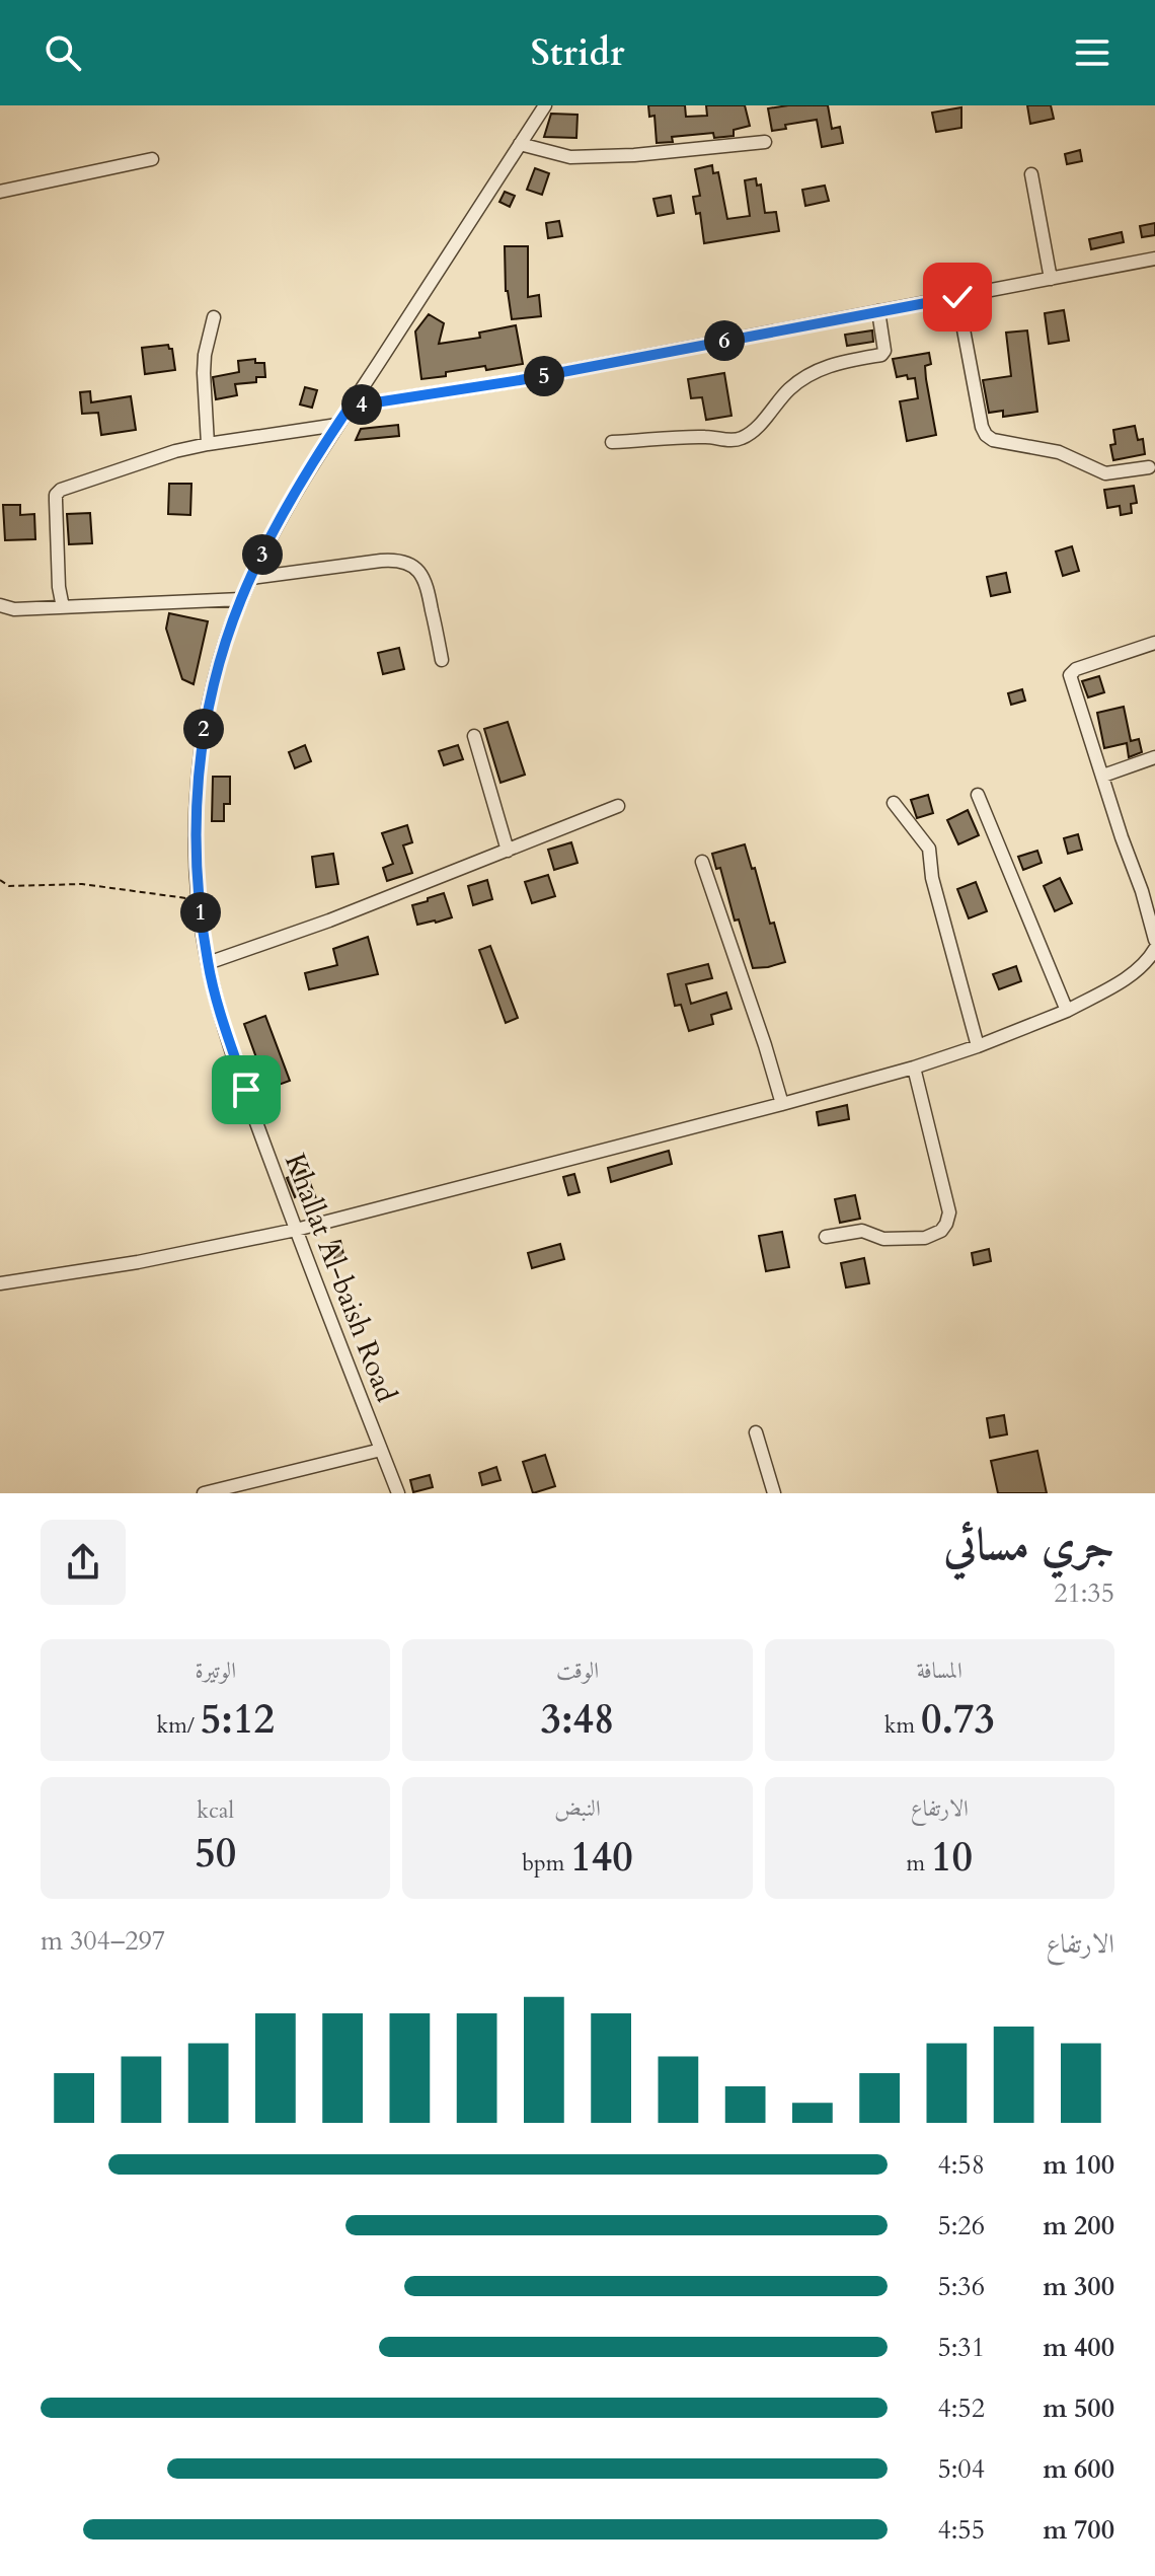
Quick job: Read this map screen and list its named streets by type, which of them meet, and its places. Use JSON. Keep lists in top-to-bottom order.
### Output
{
  "streets": {
    "street": ["Khallat Al-baish Road"]
  },
  "page": {
    "header": "Stridr",
    "pins": [
      "6",
      "5",
      "4",
      "3",
      "2",
      "1"
    ],
    "heading": ["جري مسائي", "21:35"],
    "stats": [
      ["المسافة", "0.73 km"],
      ["الوقت", "3:48"],
      ["الوتيرة", "5:12 /km"],
      ["الارتفاع", "10 m"],
      ["النبض", "140 bpm"],
      ["kcal", "50"]
    ],
    "chart": ["الارتفاع", "297–304 m"],
    "list": [
      {
        "name": "100 m",
        "note": "4:58"
      },
      {
        "name": "200 m",
        "note": "5:26"
      },
      {
        "name": "300 m",
        "note": "5:36"
      },
      {
        "name": "400 m",
        "note": "5:31"
      },
      {
        "name": "500 m",
        "note": "4:52"
      },
      {
        "name": "600 m",
        "note": "5:04"
      },
      {
        "name": "700 m",
        "note": "4:55"
      }
    ]
  }
}
